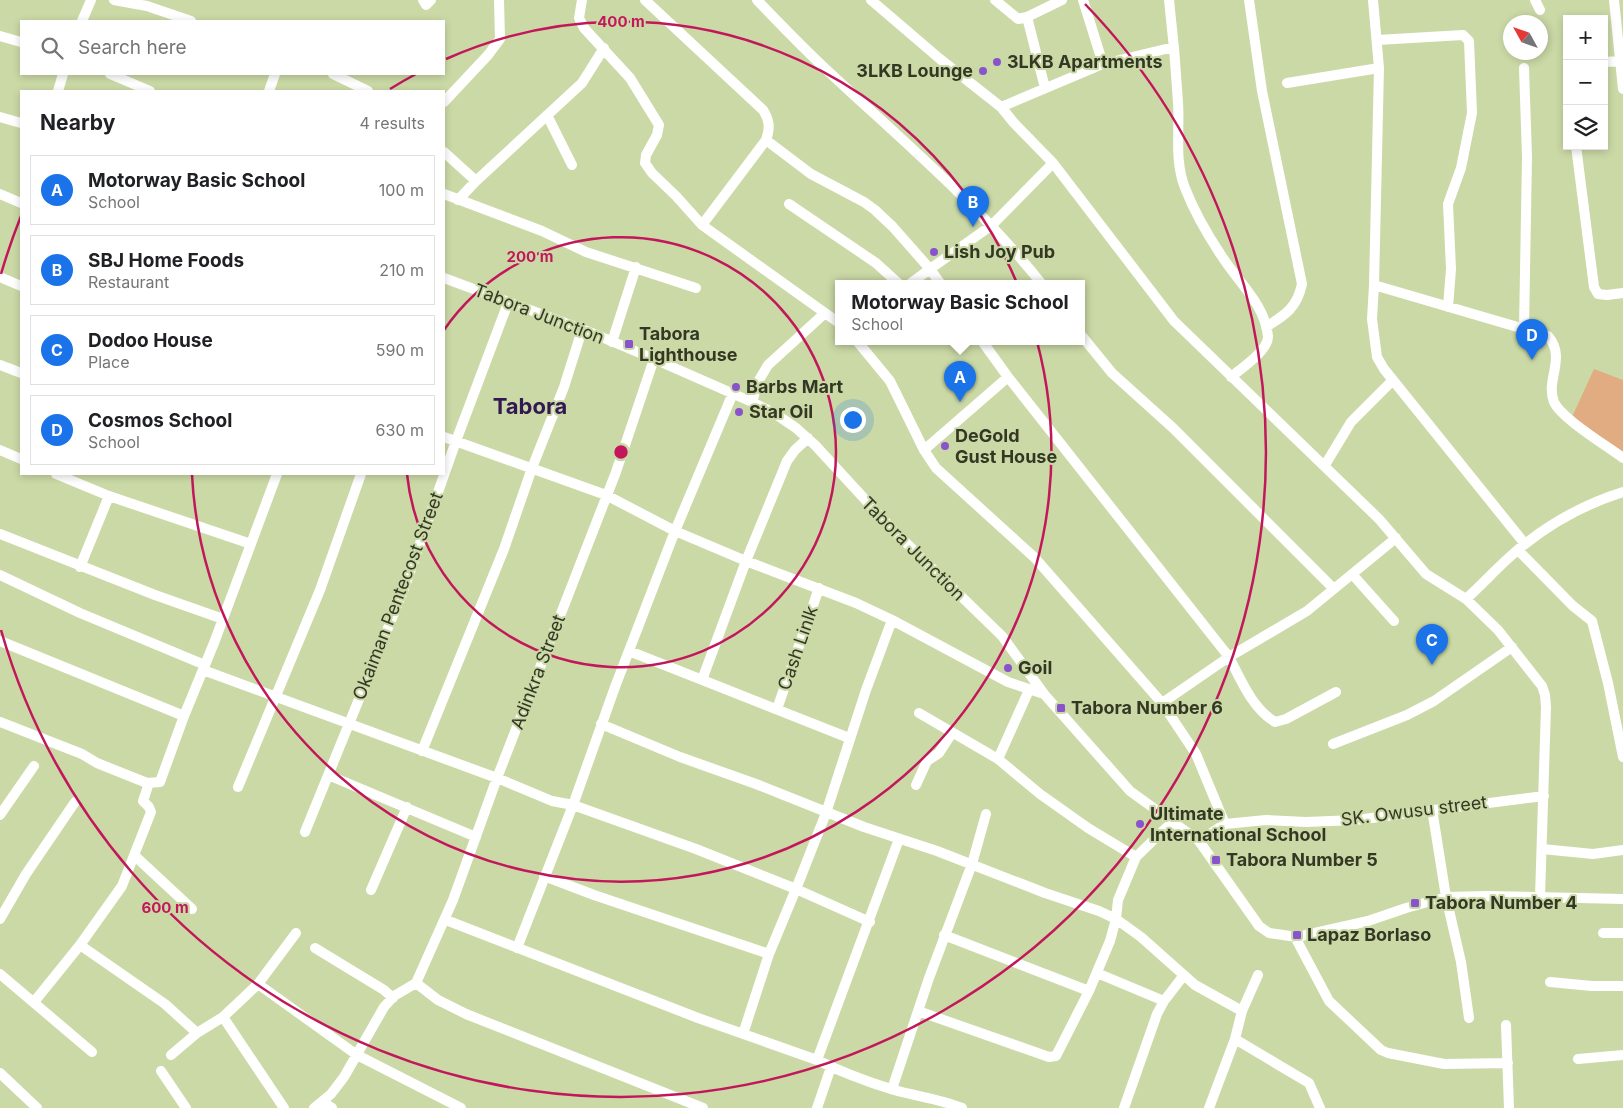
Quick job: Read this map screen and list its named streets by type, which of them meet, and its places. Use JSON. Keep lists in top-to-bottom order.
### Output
{
  "streets": {
    "street": [
      "Tabora Junction",
      "Okaiman Pentecost Street",
      "Cash Linlk",
      "Adinkra Street",
      "SK. Owusu street"
    ]
  },
  "crossings": [
    ["Tabora Junction", "Okaiman Pentecost Street"],
    ["Tabora Junction", "Adinkra Street"],
    ["Tabora Junction", "SK. Owusu street"]
  ],
  "districts": ["Tabora"],
  "places": {
    "other": [
      "3LKB Apartments",
      "3LKB Lounge",
      "Lish Joy Pub",
      "Barbs Mart",
      "Star Oil",
      "DeGold Gust House",
      "Goil",
      "Ultimate International School"
    ],
    "transit": [
      "Tabora Lighthouse",
      "Tabora Number 6",
      "Tabora Number 5",
      "Tabora Number 4",
      "Lapaz Borlaso"
    ]
  },
  "north": "top left",
  "page": {
    "map_buttons": ["+", "−"],
    "search": "Search here",
    "heading": ["Nearby", "4 results"],
    "list": [
      {
        "mark": "A",
        "name": "Motorway Basic School",
        "note": "School",
        "value": "100 m"
      },
      {
        "mark": "B",
        "name": "SBJ Home Foods",
        "note": "Restaurant",
        "value": "210 m"
      },
      {
        "mark": "C",
        "name": "Dodoo House",
        "note": "Place",
        "value": "590 m"
      },
      {
        "mark": "D",
        "name": "Cosmos School",
        "note": "School",
        "value": "630 m"
      }
    ],
    "pins": [
      "B",
      "D",
      "A",
      "C"
    ],
    "popup": ["Motorway Basic School", "School"]
  },
  "rings": ["400 m", "200 m", "600 m"]
}
